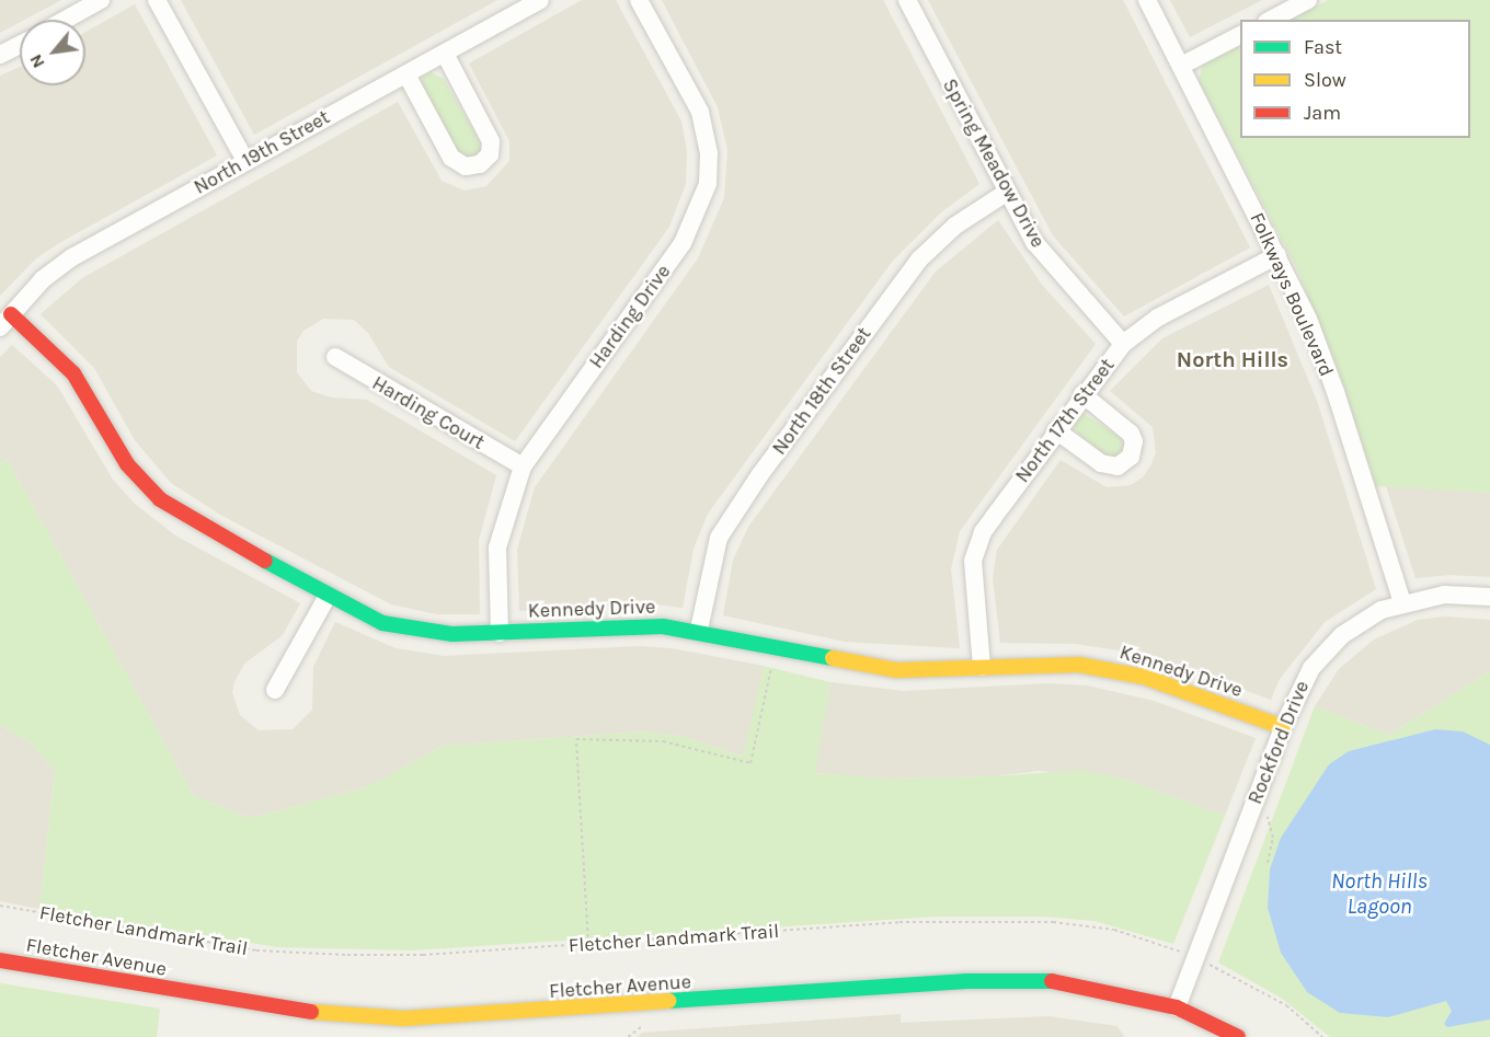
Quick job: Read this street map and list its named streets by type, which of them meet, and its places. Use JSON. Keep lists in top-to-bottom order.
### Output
{
  "streets": {
    "street": [
      "North 19th Street",
      "Spring Meadow Drive",
      "Folkways Boulevard",
      "Harding Drive",
      "North 18th Street",
      "Harding Court",
      "North 17th Street",
      "Kennedy Drive",
      "Rockford Drive",
      "Fletcher Avenue"
    ],
    "path": ["Fletcher Landmark Trail"]
  },
  "crossings": [
    ["North 19th Street", "Kennedy Drive"],
    ["Spring Meadow Drive", "North 18th Street"],
    ["Spring Meadow Drive", "North 17th Street"],
    ["Folkways Boulevard", "North 17th Street"],
    ["Folkways Boulevard", "Rockford Drive"],
    ["Harding Drive", "Harding Court"],
    ["Harding Drive", "Kennedy Drive"],
    ["North 18th Street", "Kennedy Drive"],
    ["North 17th Street", "Kennedy Drive"],
    ["Kennedy Drive", "Rockford Drive"],
    ["Rockford Drive", "Fletcher Landmark Trail"],
    ["Rockford Drive", "Fletcher Avenue"]
  ],
  "districts": ["North Hills"],
  "water": ["North Hills Lagoon"],
  "legend": ["Fast", "Slow", "Jam"],
  "north": "bottom left"
}
